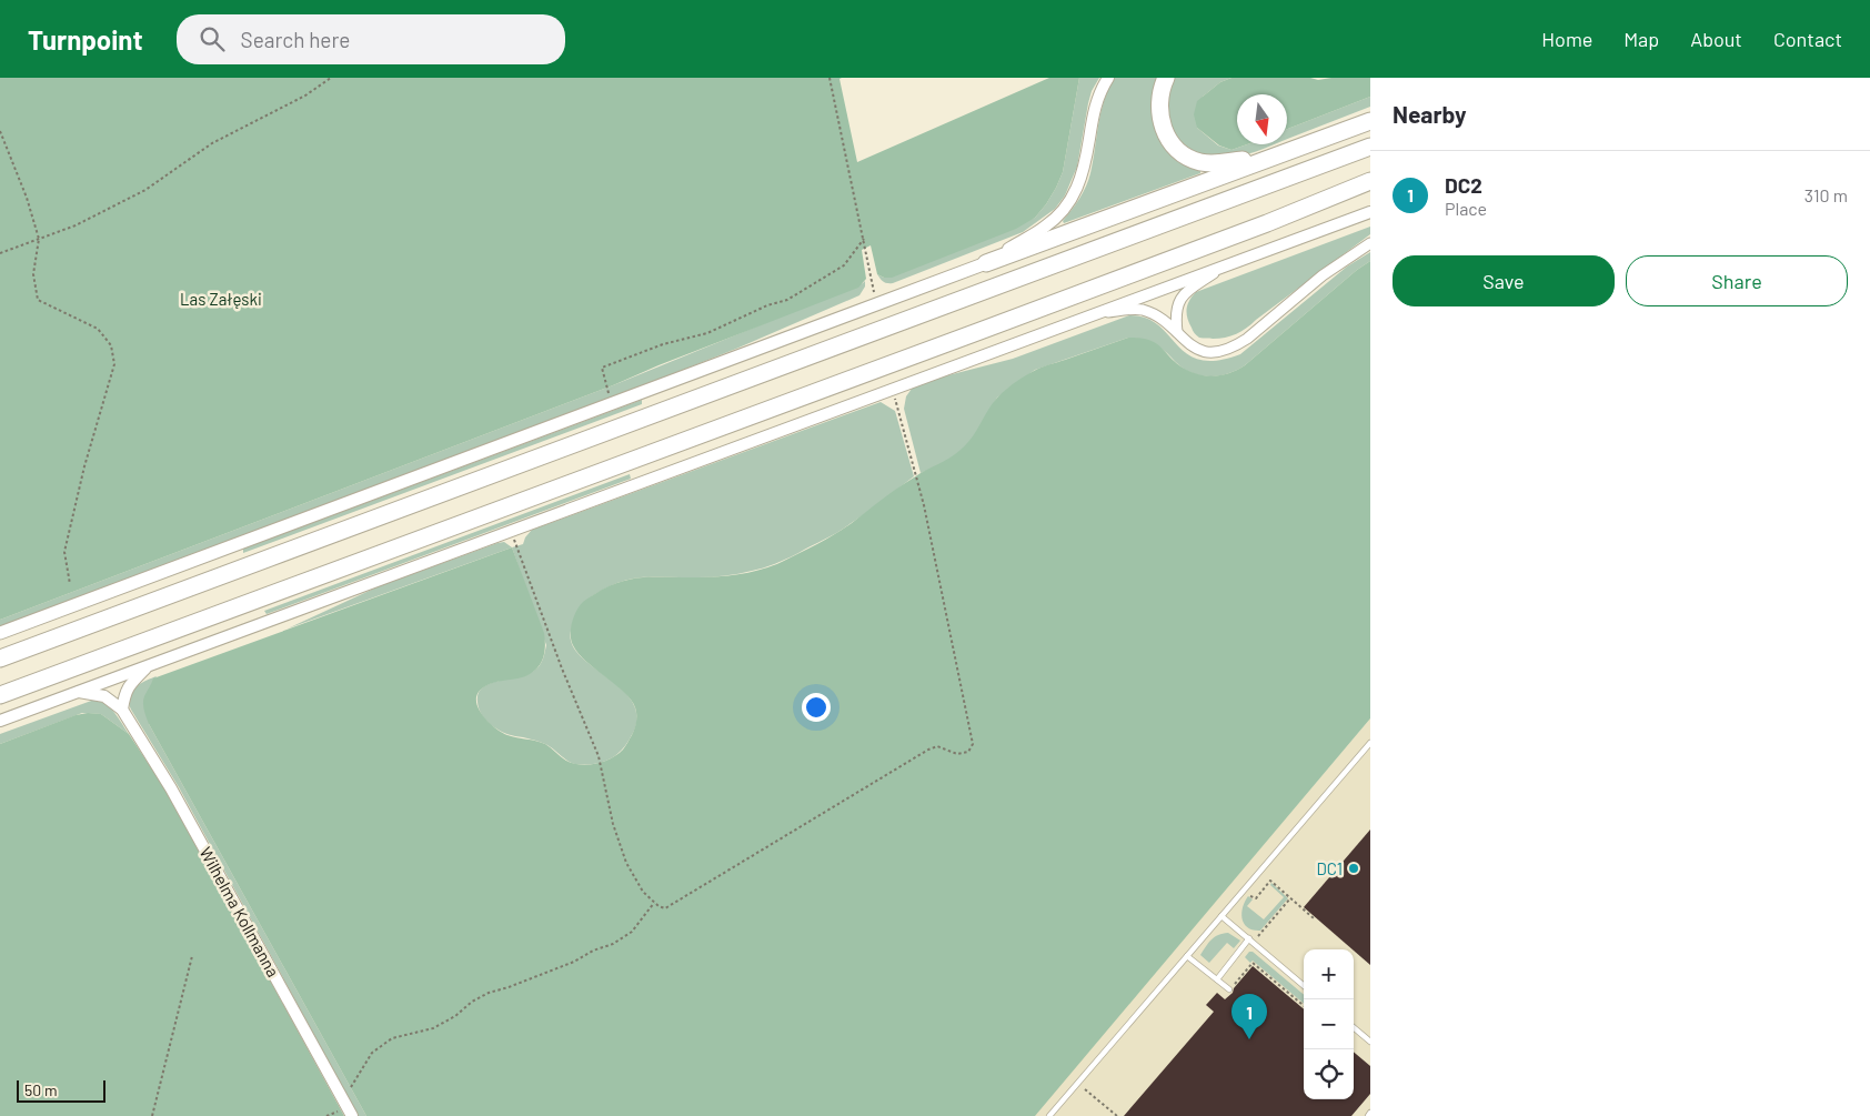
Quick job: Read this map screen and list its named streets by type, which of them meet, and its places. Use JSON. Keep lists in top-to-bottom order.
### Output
{
  "streets": {
    "street": ["Wilhelma Kollmanna"]
  },
  "parks": ["Las Załęski"],
  "places": ["DC1"],
  "scale_bar": "50 m",
  "north": "bottom",
  "page": {
    "header": "Turnpoint",
    "search": "Search here",
    "nav": [
      "Home",
      "Map",
      "About",
      "Contact"
    ],
    "heading": "Nearby",
    "list": [
      {
        "mark": "1",
        "name": "DC2",
        "note": "Place",
        "value": "310 m"
      }
    ],
    "buttons": ["Save", "Share"],
    "map_buttons": ["+", "−"],
    "pins": "1",
    "scale": "50 m"
  }
}
